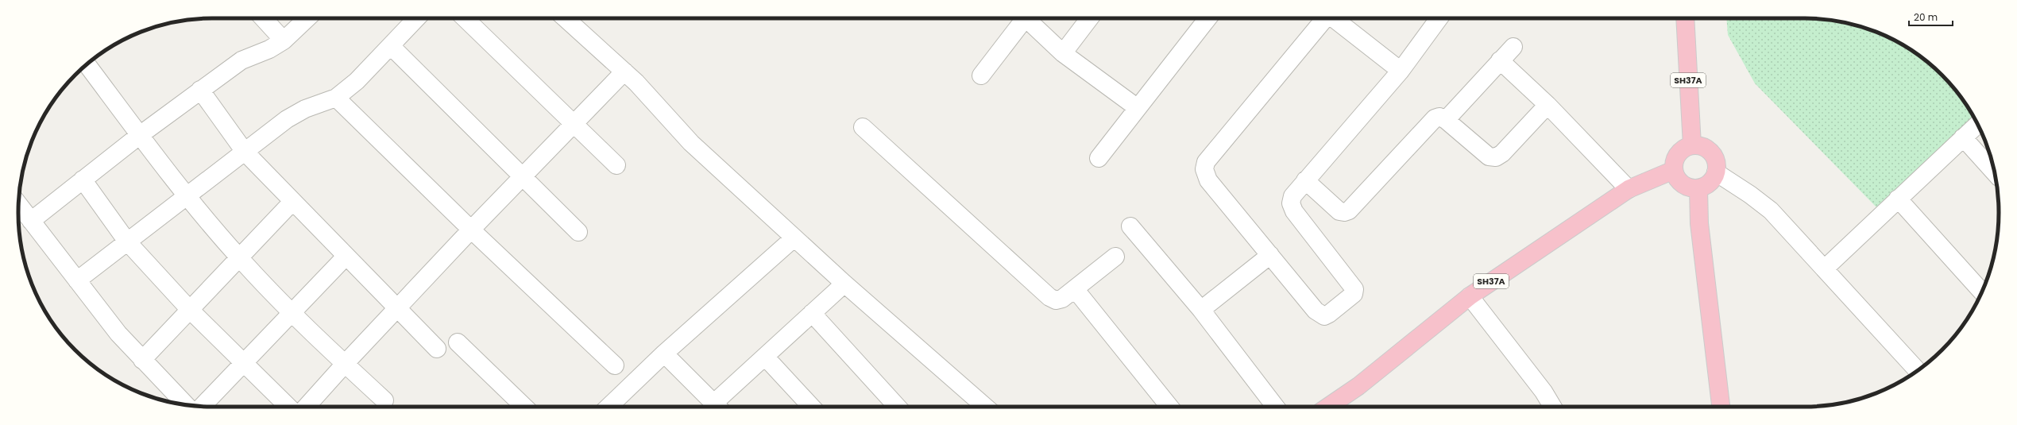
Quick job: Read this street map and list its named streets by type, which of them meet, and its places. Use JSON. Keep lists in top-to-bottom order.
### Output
{
  "streets": {
    "main road": ["SH37A"]
  },
  "scale_bar": "20 m"
}
